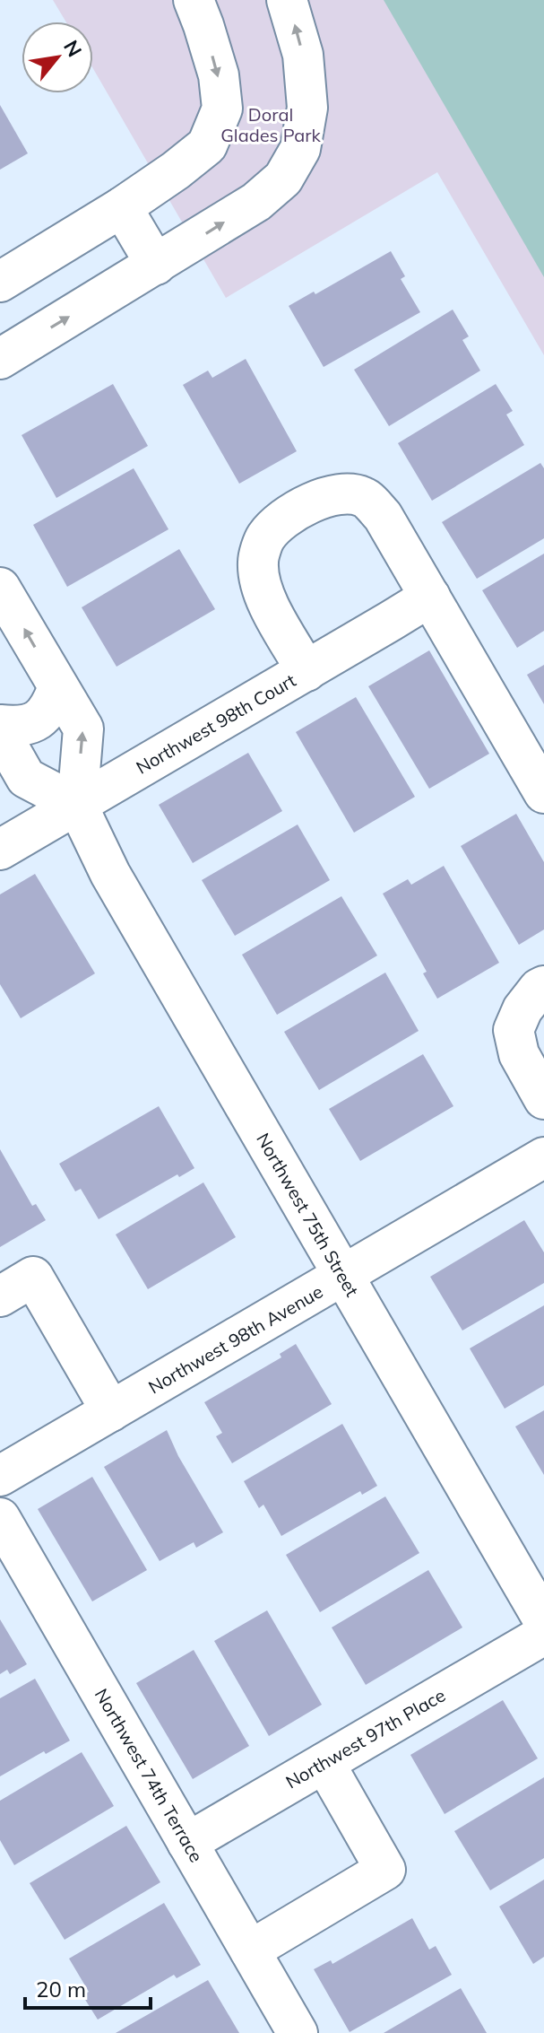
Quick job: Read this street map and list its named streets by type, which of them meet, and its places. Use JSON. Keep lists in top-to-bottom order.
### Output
{
  "streets": {
    "street": [
      "Northwest 98th Court",
      "Northwest 75th Street",
      "Northwest 98th Avenue",
      "Northwest 97th Place",
      "Northwest 74th Terrace"
    ]
  },
  "crossings": [
    ["Northwest 98th Court", "Northwest 75th Street"],
    ["Northwest 75th Street", "Northwest 98th Avenue"],
    ["Northwest 97th Place", "Northwest 74th Terrace"]
  ],
  "parks": ["Doral Glades Park"],
  "scale_bar": "20 m",
  "north": "top right"
}
